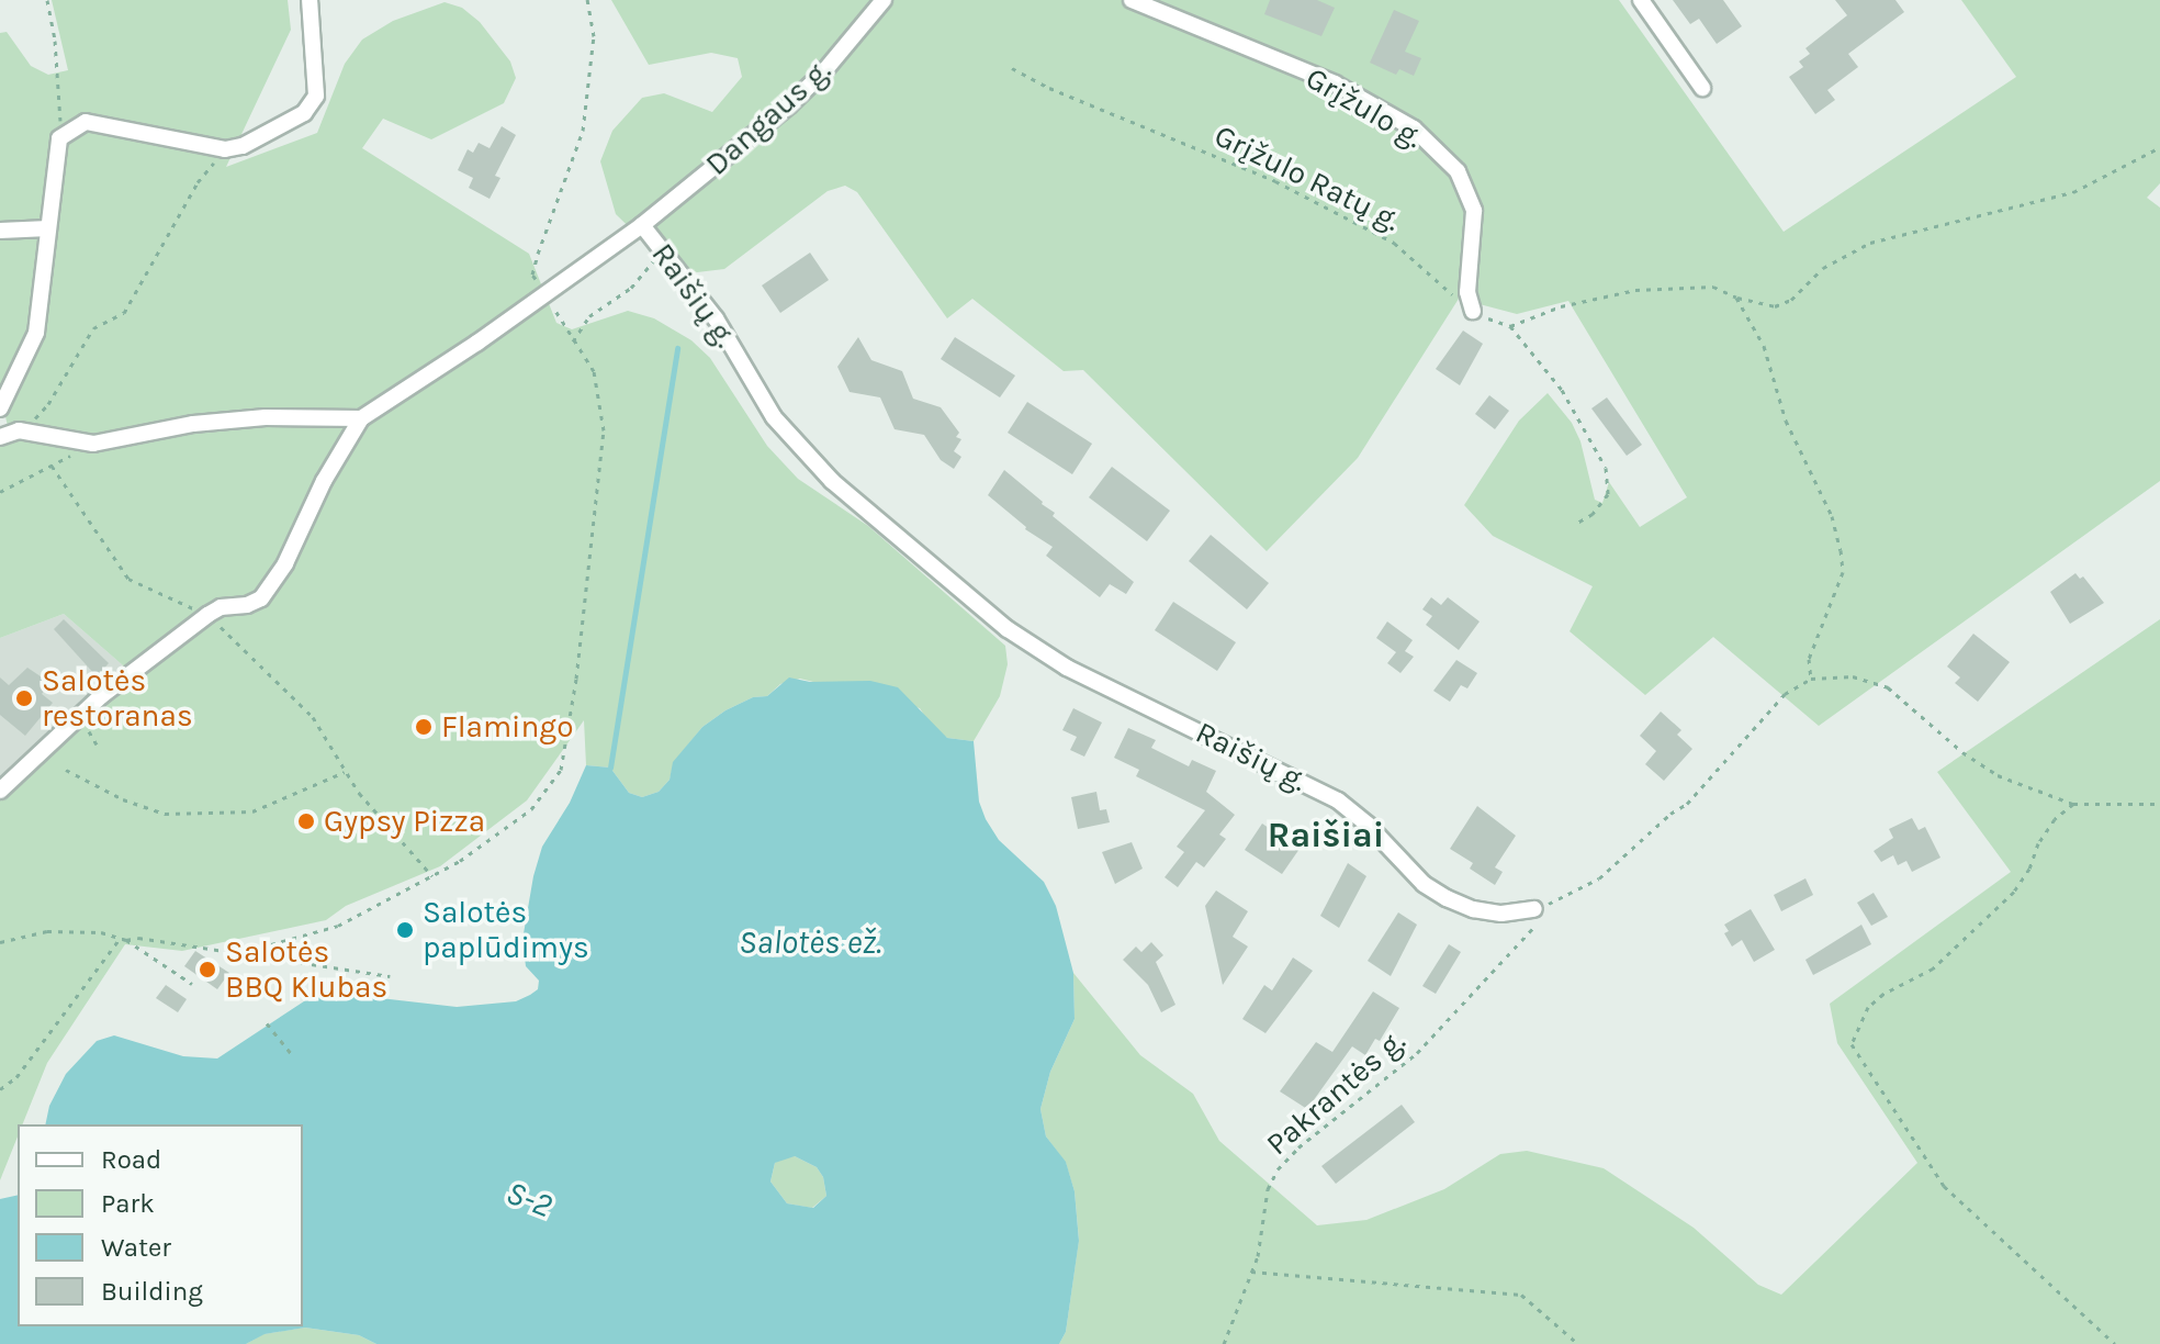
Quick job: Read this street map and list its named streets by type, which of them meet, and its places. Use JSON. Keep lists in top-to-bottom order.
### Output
{
  "streets": {
    "street": ["Grįžulo g.", "Dangaus g.", "Raišių g."],
    "path": ["Grįžulo Ratų g.", "Pakrantės g."]
  },
  "crossings": [
    ["Grįžulo g.", "Grįžulo Ratų g."],
    ["Dangaus g.", "Raišių g."],
    ["Raišių g.", "Pakrantės g."]
  ],
  "districts": ["Raišiai"],
  "water": ["Salotės ež.", "S-2"],
  "places": [
    "Salotės restoranas",
    "Flamingo",
    "Gypsy Pizza",
    "Salotės paplūdimys",
    "Salotės BBQ Klubas"
  ],
  "legend": [
    "Road",
    "Park",
    "Water",
    "Building"
  ]
}
